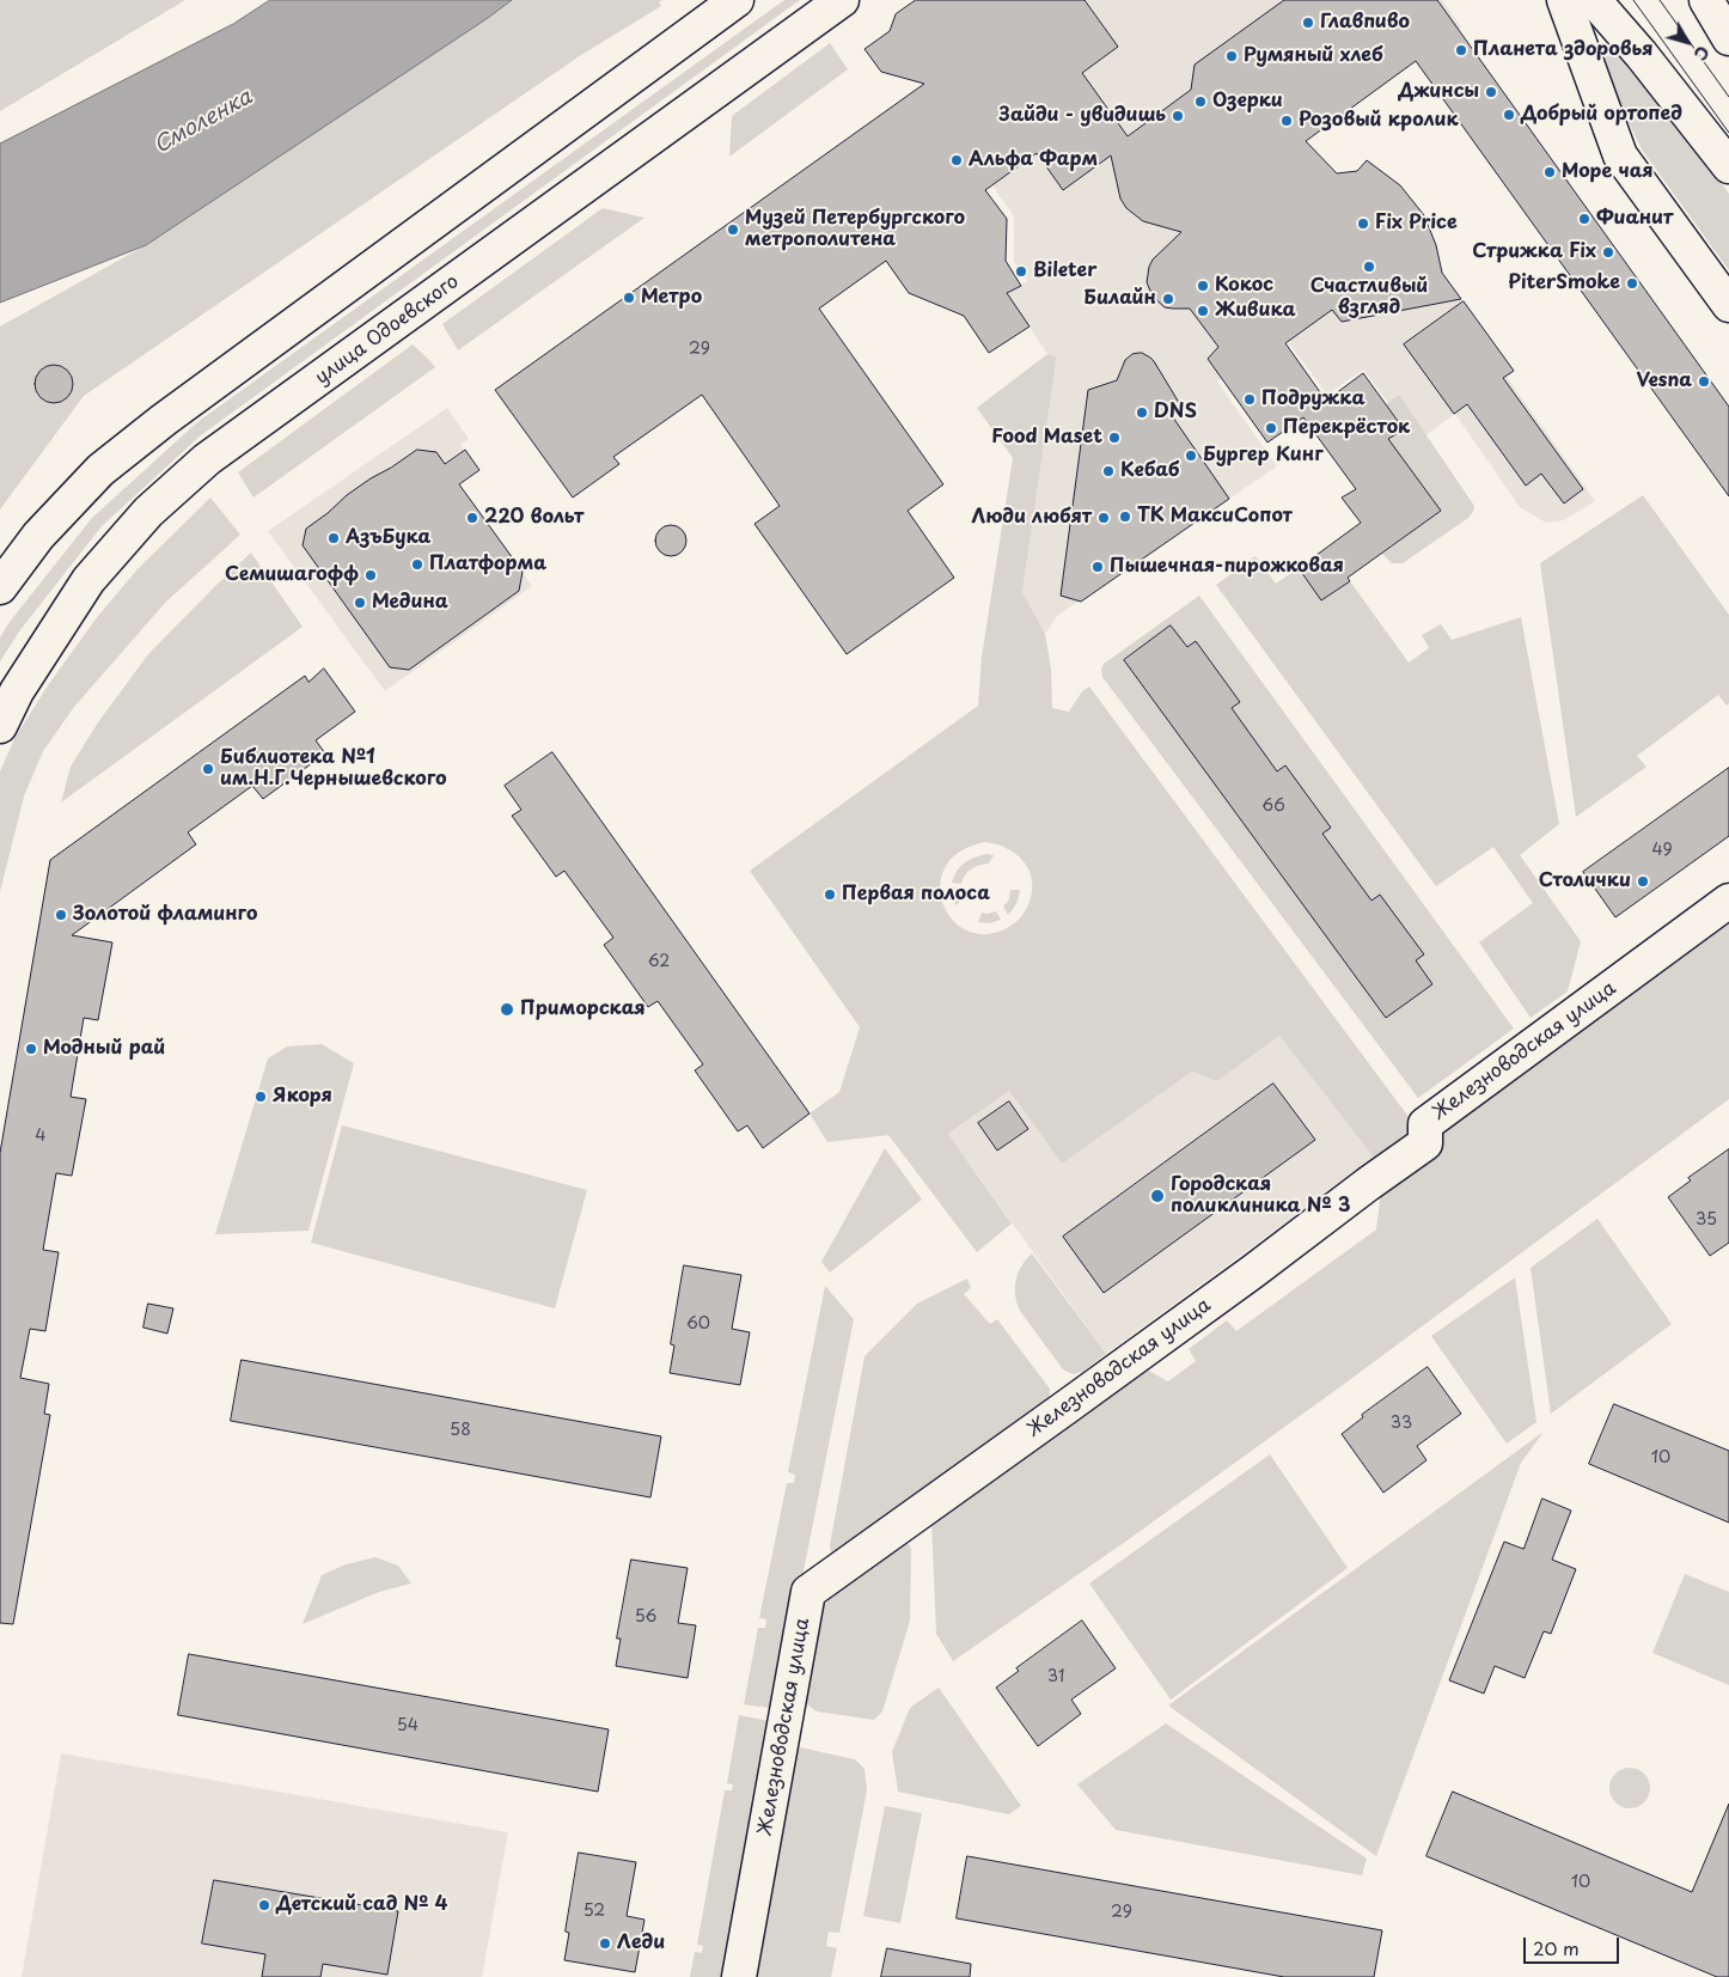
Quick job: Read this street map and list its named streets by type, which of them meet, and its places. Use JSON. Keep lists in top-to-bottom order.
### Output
{
  "streets": {
    "street": ["улица Одоевского", "Железноводская улица"]
  },
  "water": ["Смоленка"],
  "places": [
    "Главпиво",
    "Планета здоровья",
    "Румяный хлеб",
    "Джинсы",
    "Озерки",
    "Добрый ортопед",
    "Зайди - увидишь",
    "Розовый кролик",
    "Альфа Фарм",
    "Море чая",
    "Фианит",
    "Fix Price",
    "Музей Петербургского метрополитена",
    "Стрижка Fix",
    "Счастливый взгляд",
    "Bileter",
    "PiterSmoke",
    "Кокос",
    "Метро",
    "Билайн",
    "Живика",
    "Vesna",
    "Подружка",
    "DNS",
    "Перекрёсток",
    "Food Maset",
    "Бургер Кинг",
    "Кебаб",
    "ТК МаксиСопот",
    "220 вольт",
    "Люди любят",
    "АзъБука",
    "Платформа",
    "Пышечная-пирожковая",
    "Семишагофф",
    "Медина",
    "Библиотека №1 им.Н.Г.Чернышевского",
    "Столички",
    "Первая полоса",
    "Золотой фламинго",
    "Приморская",
    "Модный рай",
    "Якоря",
    "Городская поликлиника № 3",
    "Детский сад № 4",
    "Леди"
  ],
  "house_numbers": [
    "29",
    "66",
    "49",
    "62",
    "4",
    "35",
    "60",
    "33",
    "58",
    "10",
    "56",
    "31",
    "54",
    "10",
    "52",
    "29"
  ],
  "scale_bar": "20 m",
  "north": "bottom right"
}
